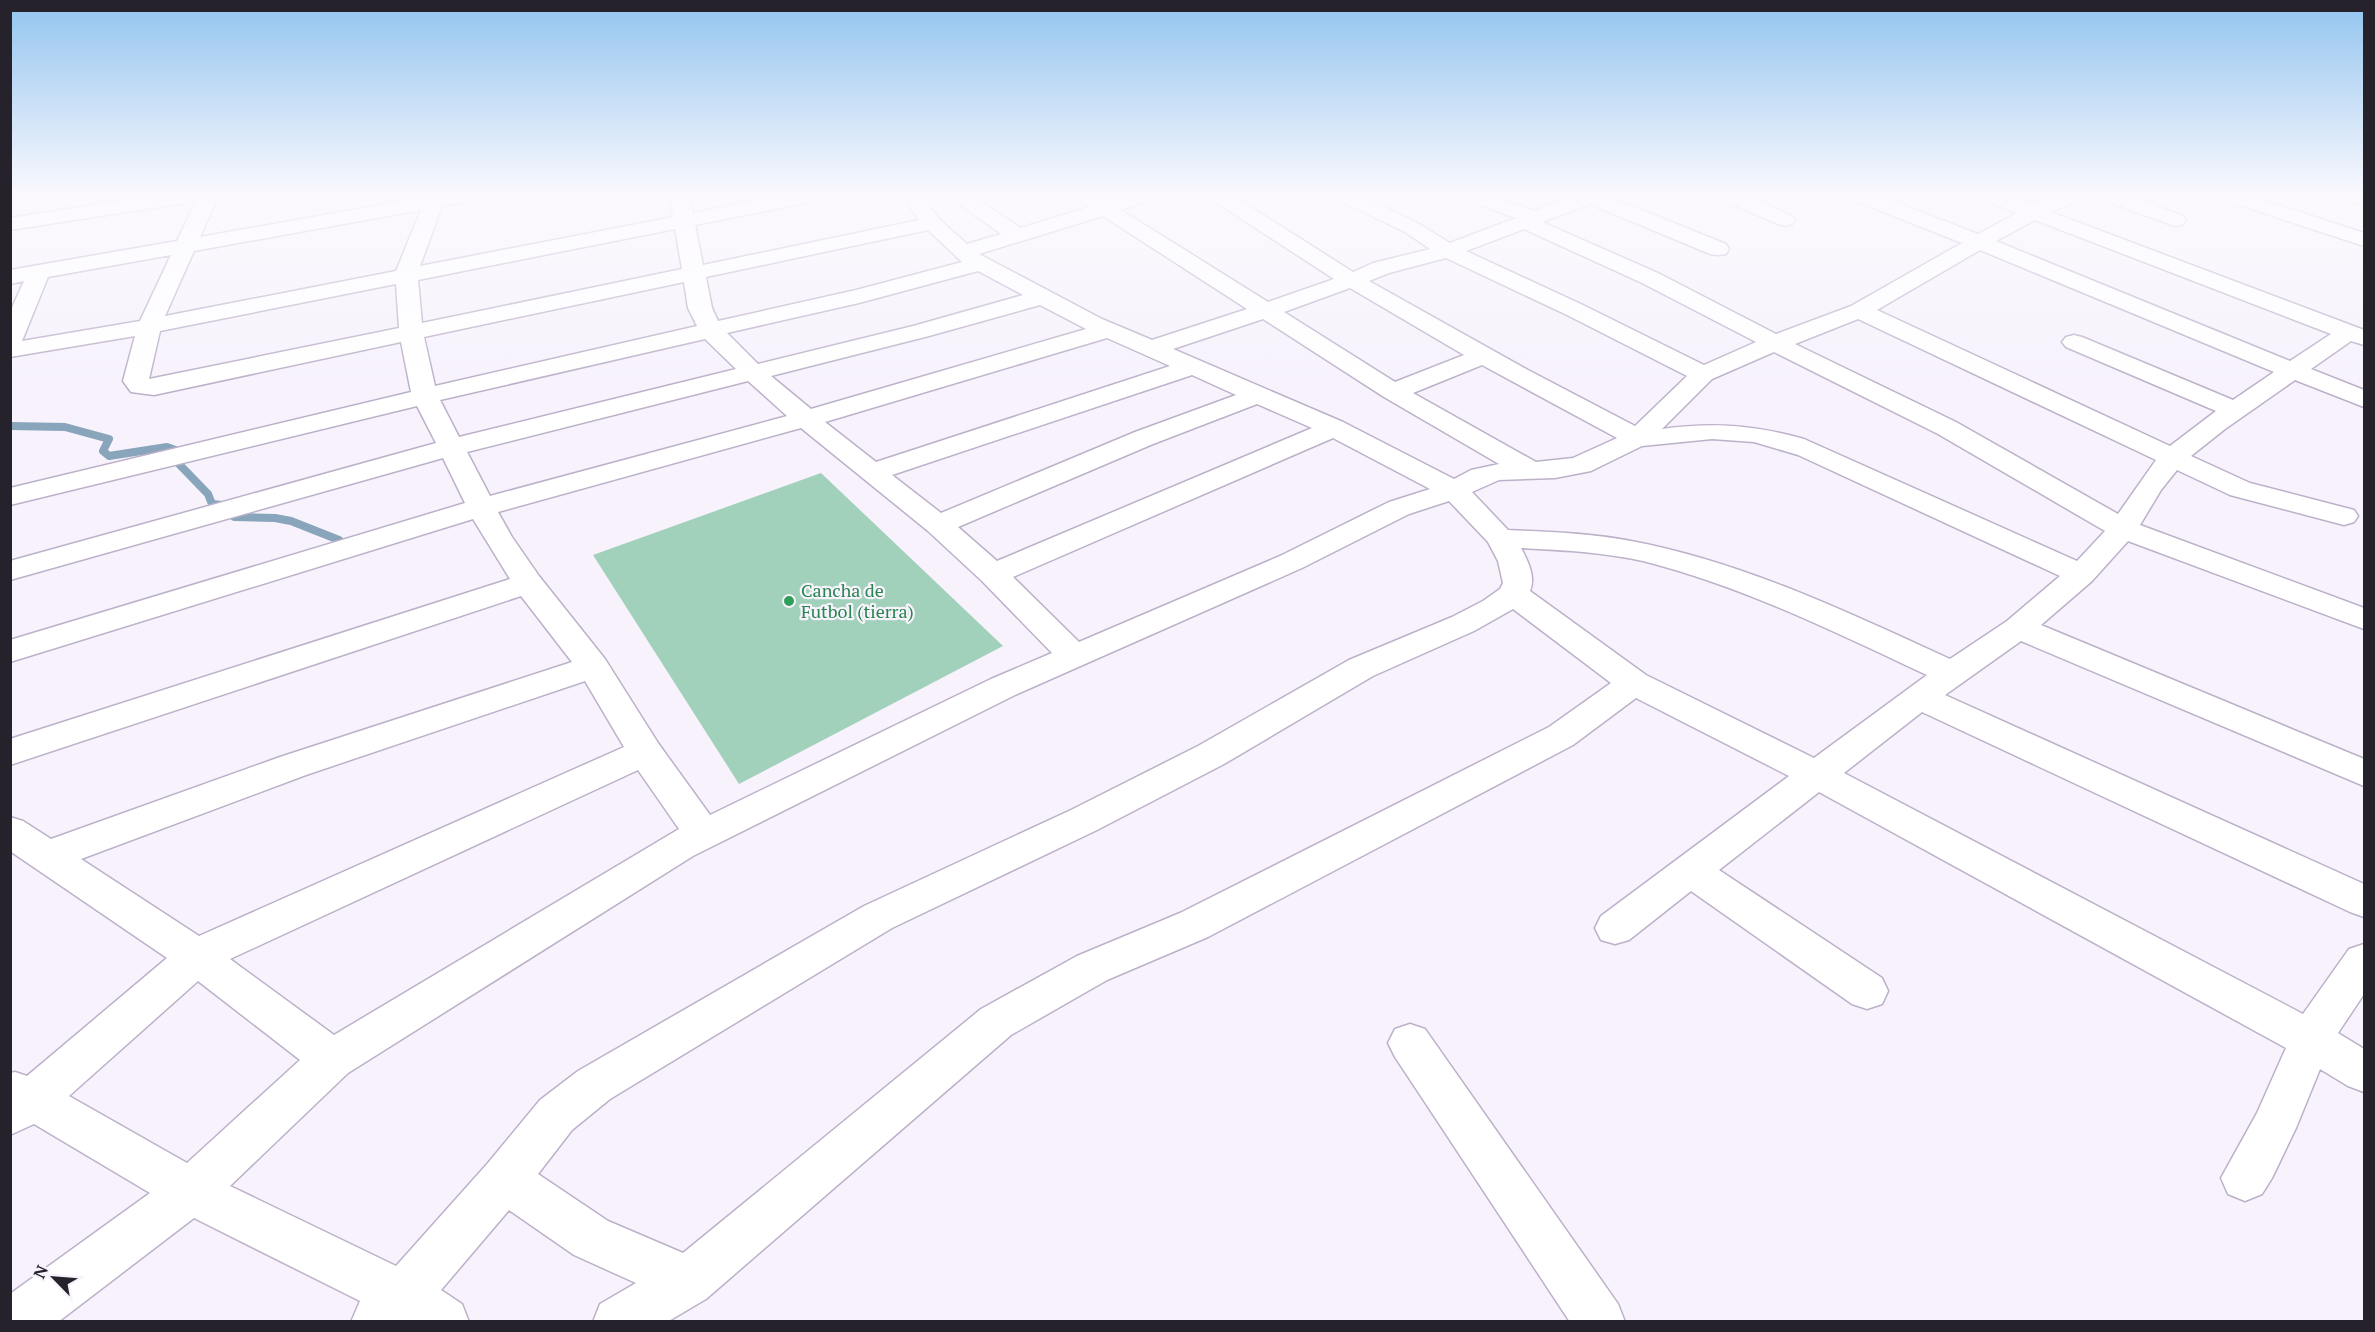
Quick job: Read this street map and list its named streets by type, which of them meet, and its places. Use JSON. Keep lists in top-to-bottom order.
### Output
{
  "places": ["Cancha de Futbol (tierra)"],
  "north": "top left"
}
